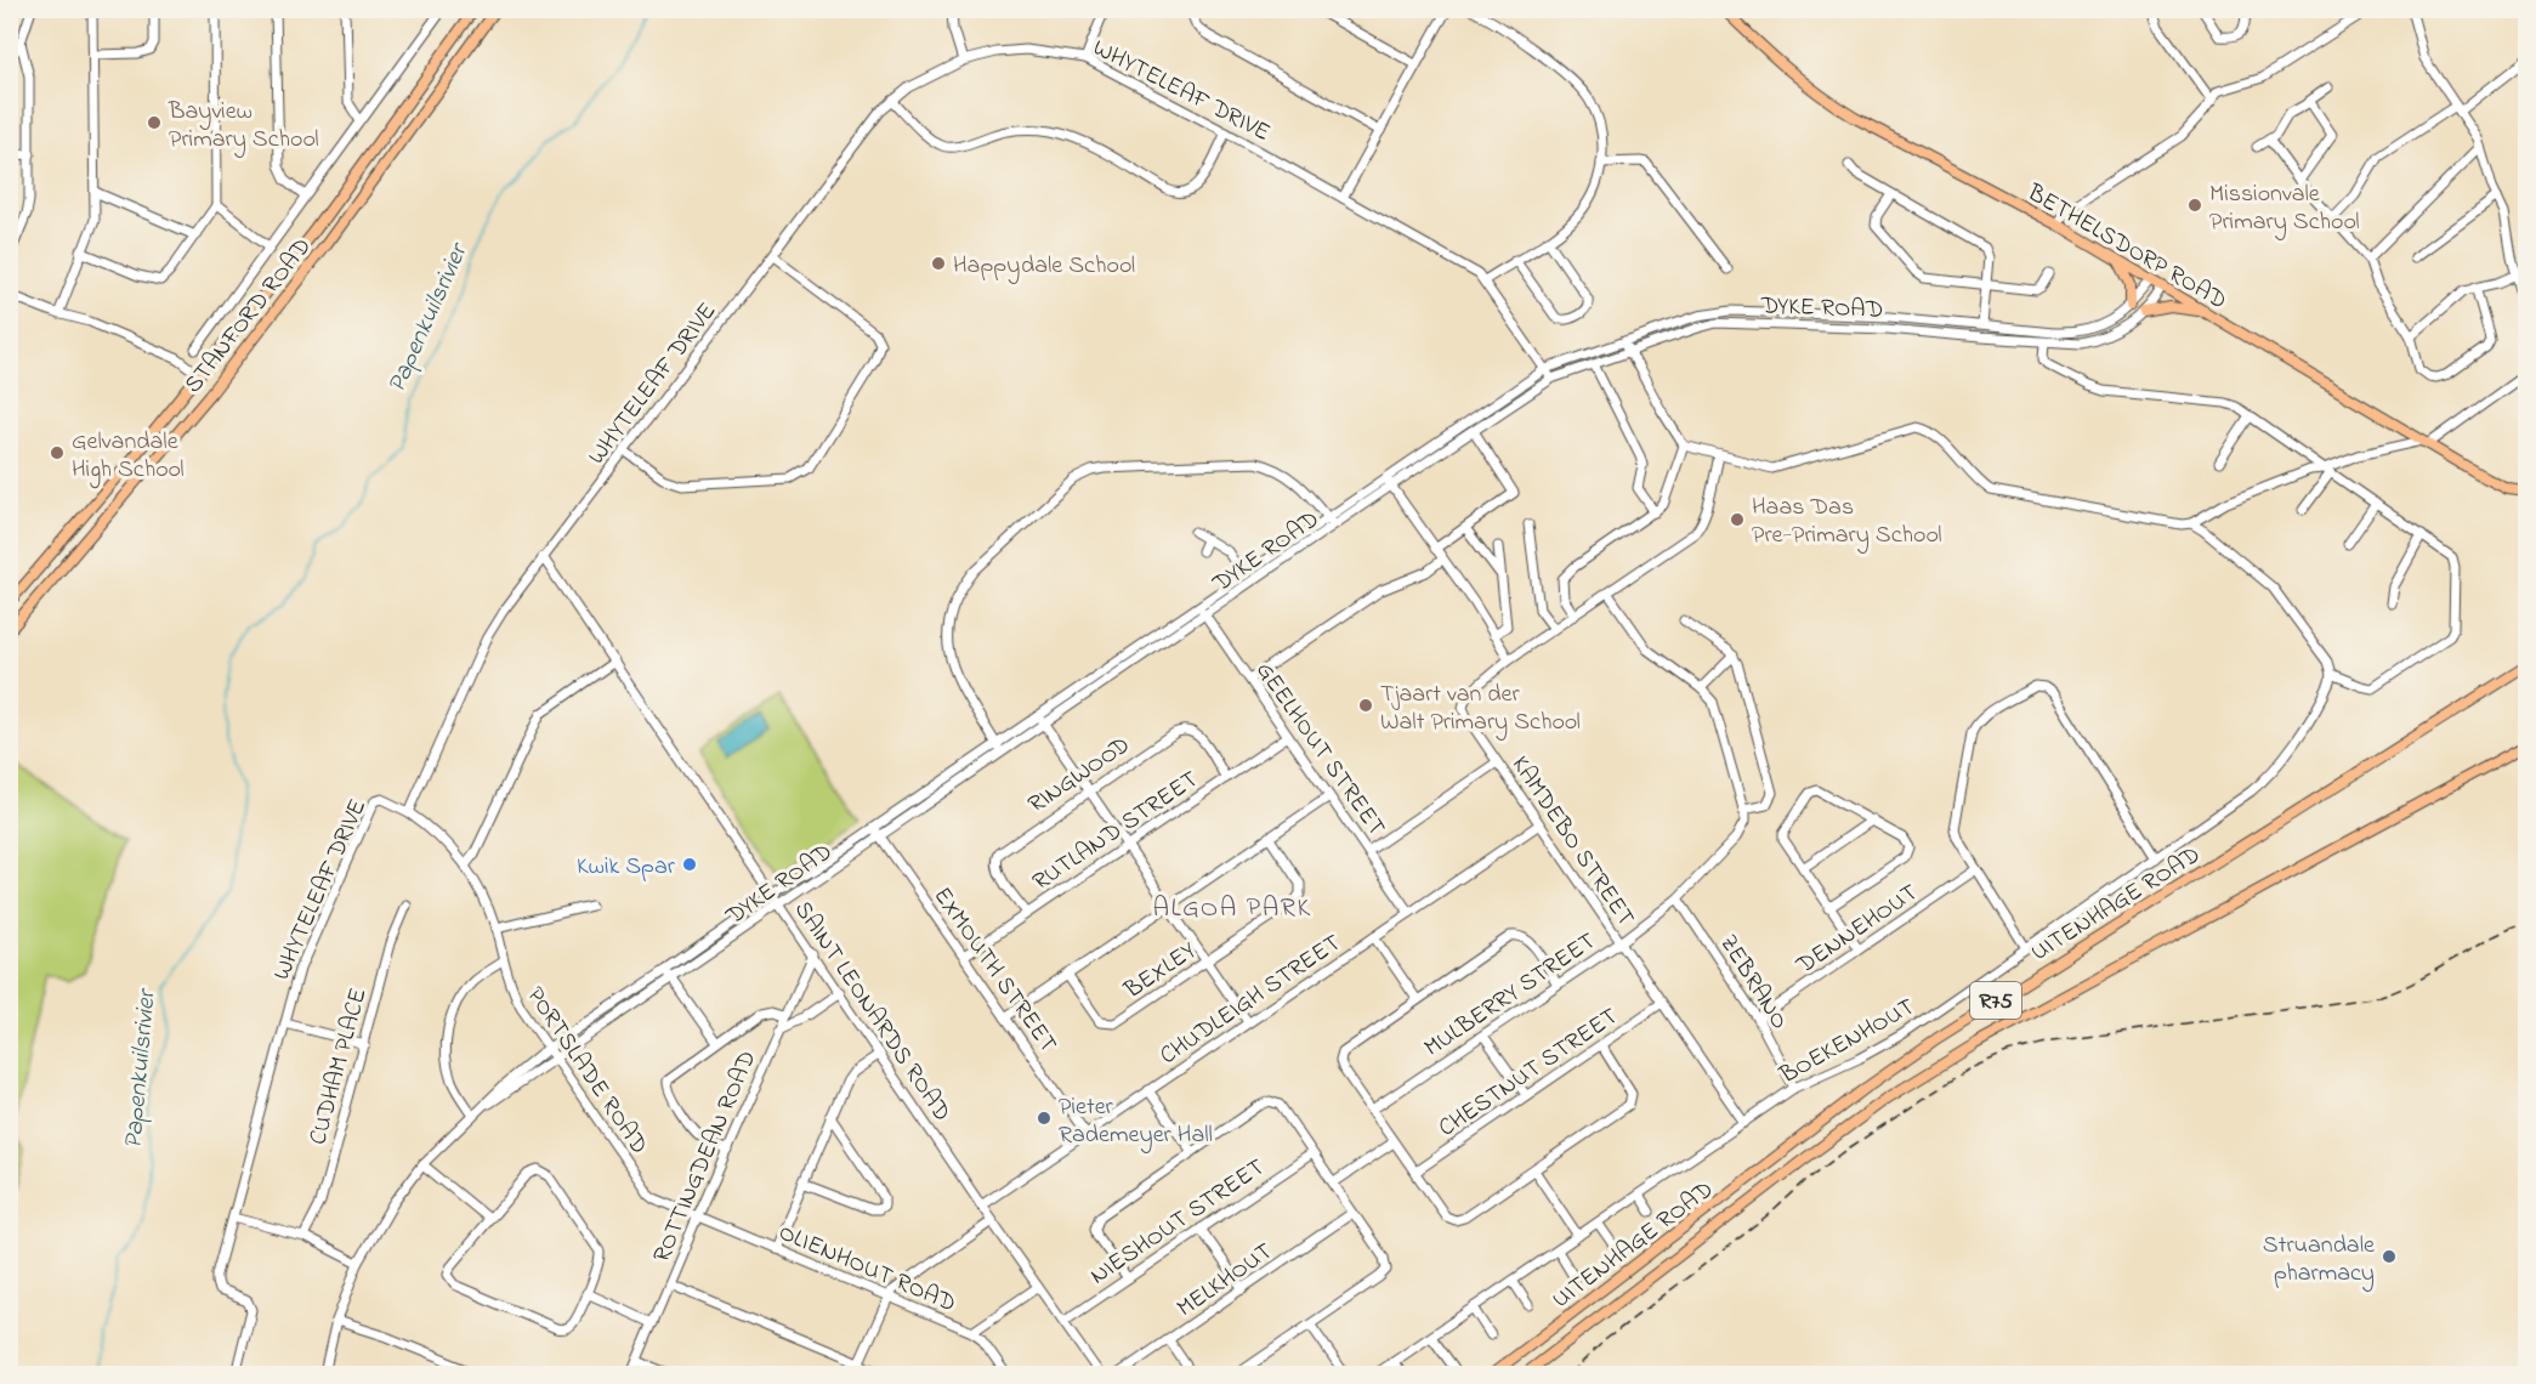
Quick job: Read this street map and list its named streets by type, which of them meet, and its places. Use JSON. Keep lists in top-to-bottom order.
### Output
{
  "streets": {
    "main road": [
      "BETHELSDORP ROAD",
      "STANFORD ROAD",
      "UITENHAGE ROAD",
      "R75"
    ],
    "street": [
      "WHYTELEAF DRIVE",
      "DYKE ROAD",
      "GEELHOUT STREET",
      "RINGWOOD",
      "RUTLAND STREET",
      "KAMDEBO STREET",
      "DENNEHOUT",
      "EXMOUTH STREET",
      "BEXLEY",
      "ZEBRANO",
      "MULBERRY STREET",
      "CHUDLEIGH STREET",
      "SAINT LEONARDS ROAD",
      "BOEKENHOUT",
      "CUDHAM PLACE",
      "PORTSLADE ROAD",
      "CHESTNUT STREET",
      "ROTTINGDEAN ROAD",
      "NIESHOUT STREET",
      "OLIENHOUT ROAD",
      "MELKHOUT"
    ]
  },
  "crossings": [
    ["WHYTELEAF DRIVE", "DYKE ROAD"],
    ["WHYTELEAF DRIVE", "SAINT LEONARDS ROAD"],
    ["WHYTELEAF DRIVE", "PORTSLADE ROAD"],
    ["BETHELSDORP ROAD", "DYKE ROAD"],
    ["DYKE ROAD", "GEELHOUT STREET"],
    ["DYKE ROAD", "EXMOUTH STREET"],
    ["DYKE ROAD", "SAINT LEONARDS ROAD"],
    ["DYKE ROAD", "PORTSLADE ROAD"],
    ["GEELHOUT STREET", "RUTLAND STREET"],
    ["GEELHOUT STREET", "CHUDLEIGH STREET"],
    ["RINGWOOD", "RUTLAND STREET"],
    ["RUTLAND STREET", "EXMOUTH STREET"],
    ["KAMDEBO STREET", "MULBERRY STREET"],
    ["KAMDEBO STREET", "CHUDLEIGH STREET"],
    ["KAMDEBO STREET", "BOEKENHOUT"],
    ["KAMDEBO STREET", "CHESTNUT STREET"],
    ["DENNEHOUT", "ZEBRANO"],
    ["EXMOUTH STREET", "CHUDLEIGH STREET"],
    ["ZEBRANO", "MULBERRY STREET"],
    ["ZEBRANO", "BOEKENHOUT"],
    ["CHUDLEIGH STREET", "SAINT LEONARDS ROAD"],
    ["SAINT LEONARDS ROAD", "ROTTINGDEAN ROAD"],
    ["SAINT LEONARDS ROAD", "NIESHOUT STREET"],
    ["PORTSLADE ROAD", "ROTTINGDEAN ROAD"],
    ["PORTSLADE ROAD", "OLIENHOUT ROAD"],
    ["ROTTINGDEAN ROAD", "OLIENHOUT ROAD"]
  ],
  "districts": ["ALGOA PARK"],
  "water": ["Papenkuilsrivier"],
  "places": [
    "Bayview Primary School",
    "Missionvale Primary School",
    "Happydale School",
    "Gelvandale High School",
    "Haas Das Pre-Primary School",
    "Tjaart van der Walt Primary School",
    "Kwik Spar",
    "Pieter Rademeyer Hall",
    "Struandale pharmacy"
  ]
}
